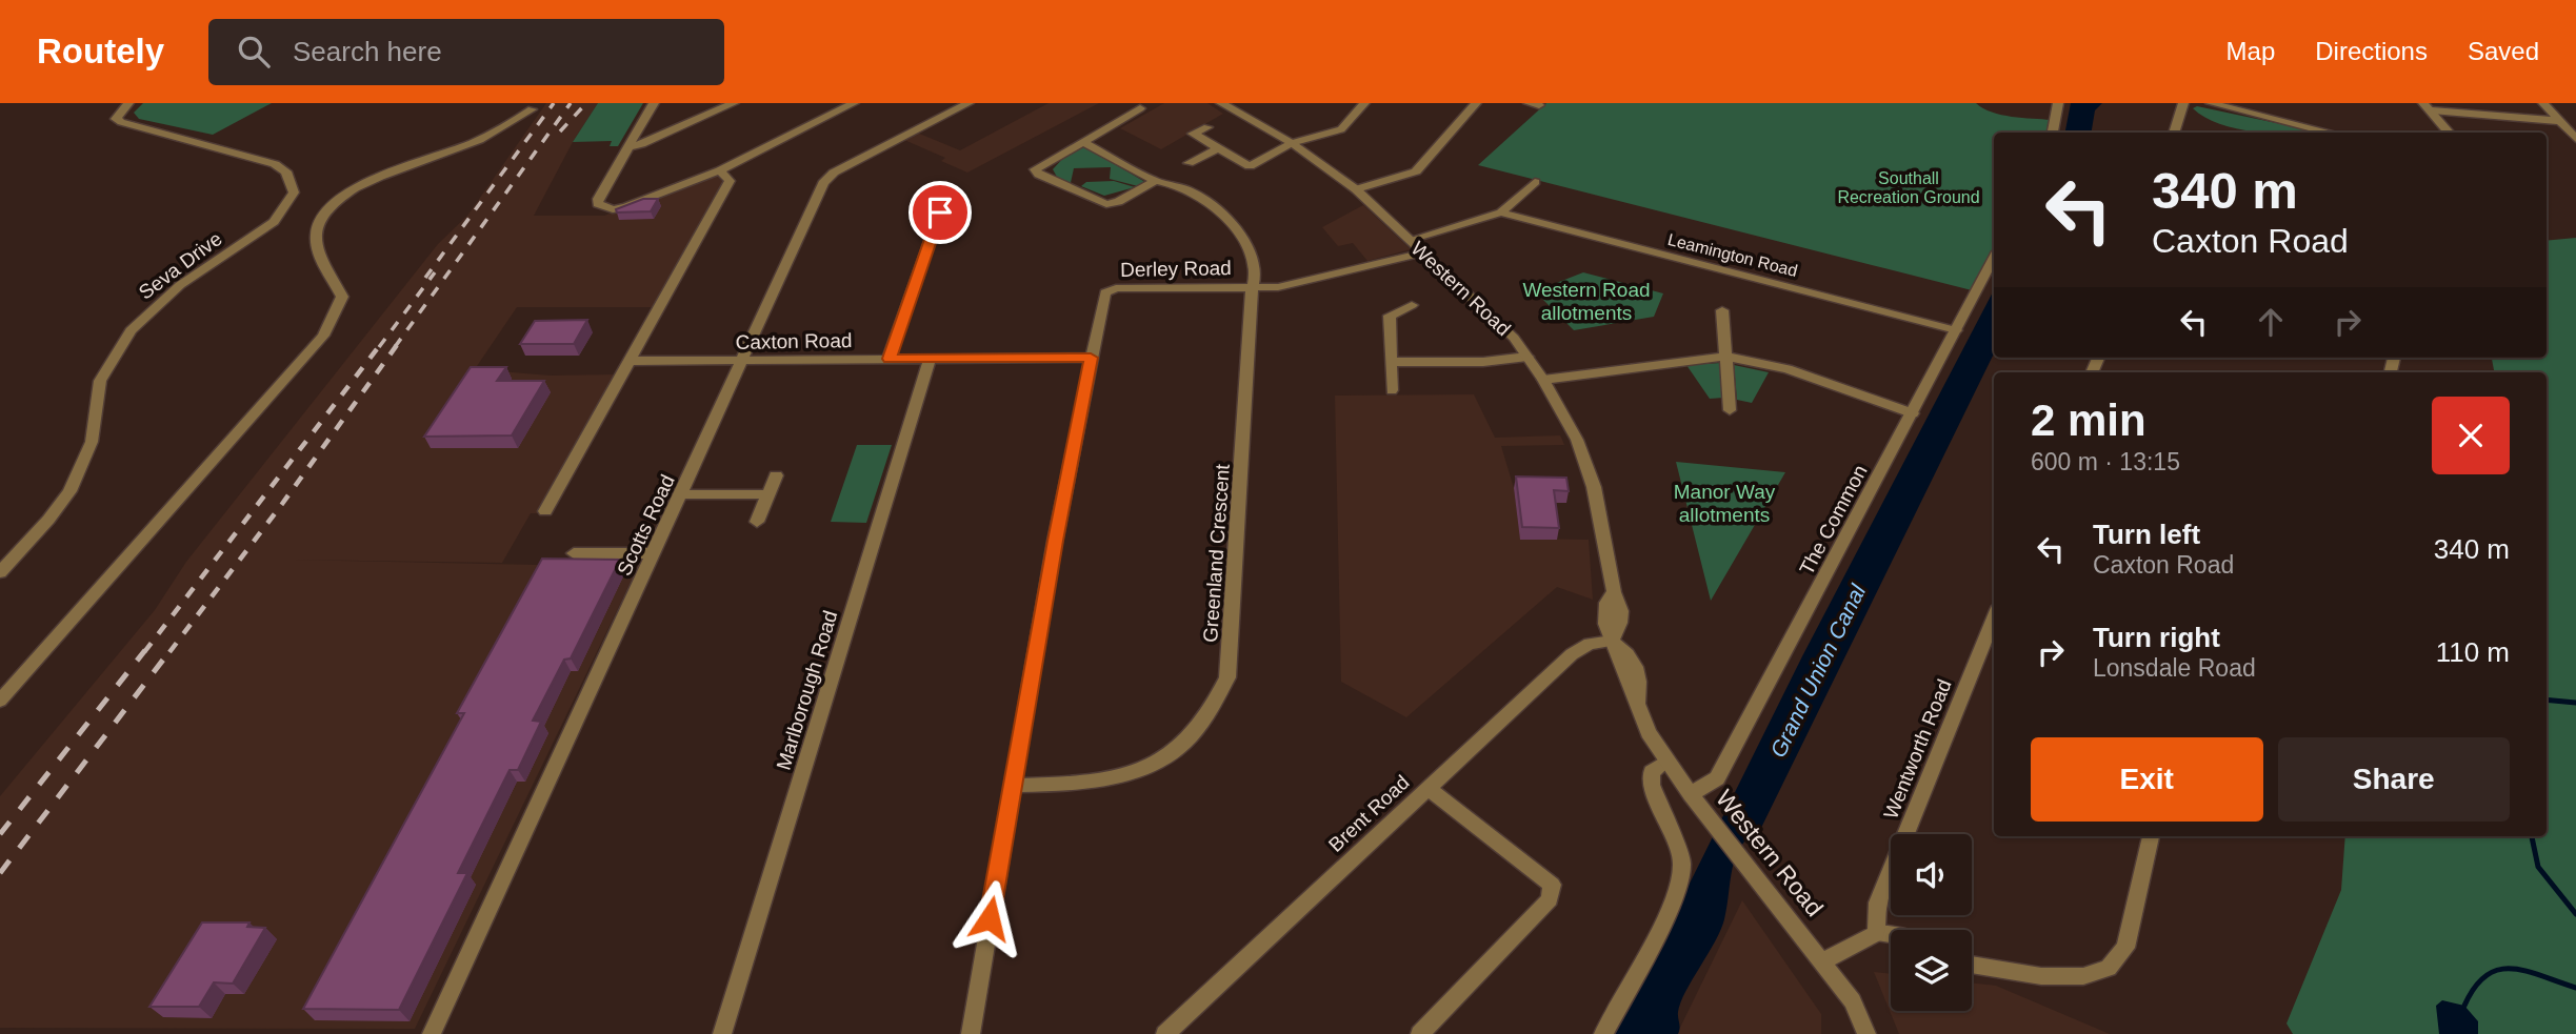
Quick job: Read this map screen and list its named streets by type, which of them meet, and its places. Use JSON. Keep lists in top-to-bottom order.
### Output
{
  "streets": {
    "street": [
      "Leamington Road",
      "Seva Drive",
      "Derley Road",
      "Western Road",
      "Caxton Road",
      "The Common",
      "Scotts Road",
      "Greenland Crescent",
      "Marlborough Road",
      "Wentworth Road",
      "Brent Road"
    ]
  },
  "crossings": [
    ["Leamington Road", "The Common"],
    ["Derley Road", "Western Road"],
    ["Derley Road", "Caxton Road"],
    ["Derley Road", "Greenland Crescent"],
    ["Western Road", "The Common"],
    ["Western Road", "Brent Road"],
    ["Caxton Road", "Scotts Road"],
    ["Caxton Road", "Marlborough Road"]
  ],
  "water": ["Grand Union Canal"],
  "parks": ["Southall Recreation Ground", "Western Road allotments", "Manor Way allotments"],
  "page": {
    "header": "Routely",
    "search": "Search here",
    "nav": ["Map", "Directions", "Saved"],
    "turn": ["340 m", "Caxton Road"],
    "heading": ["2 min", "600 m · 13:15"],
    "list": [
      {
        "name": "Turn left",
        "note": "Caxton Road",
        "value": "340 m"
      },
      {
        "name": "Turn right",
        "note": "Lonsdale Road",
        "value": "110 m"
      }
    ],
    "buttons": ["Exit", "Share"]
  }
}
